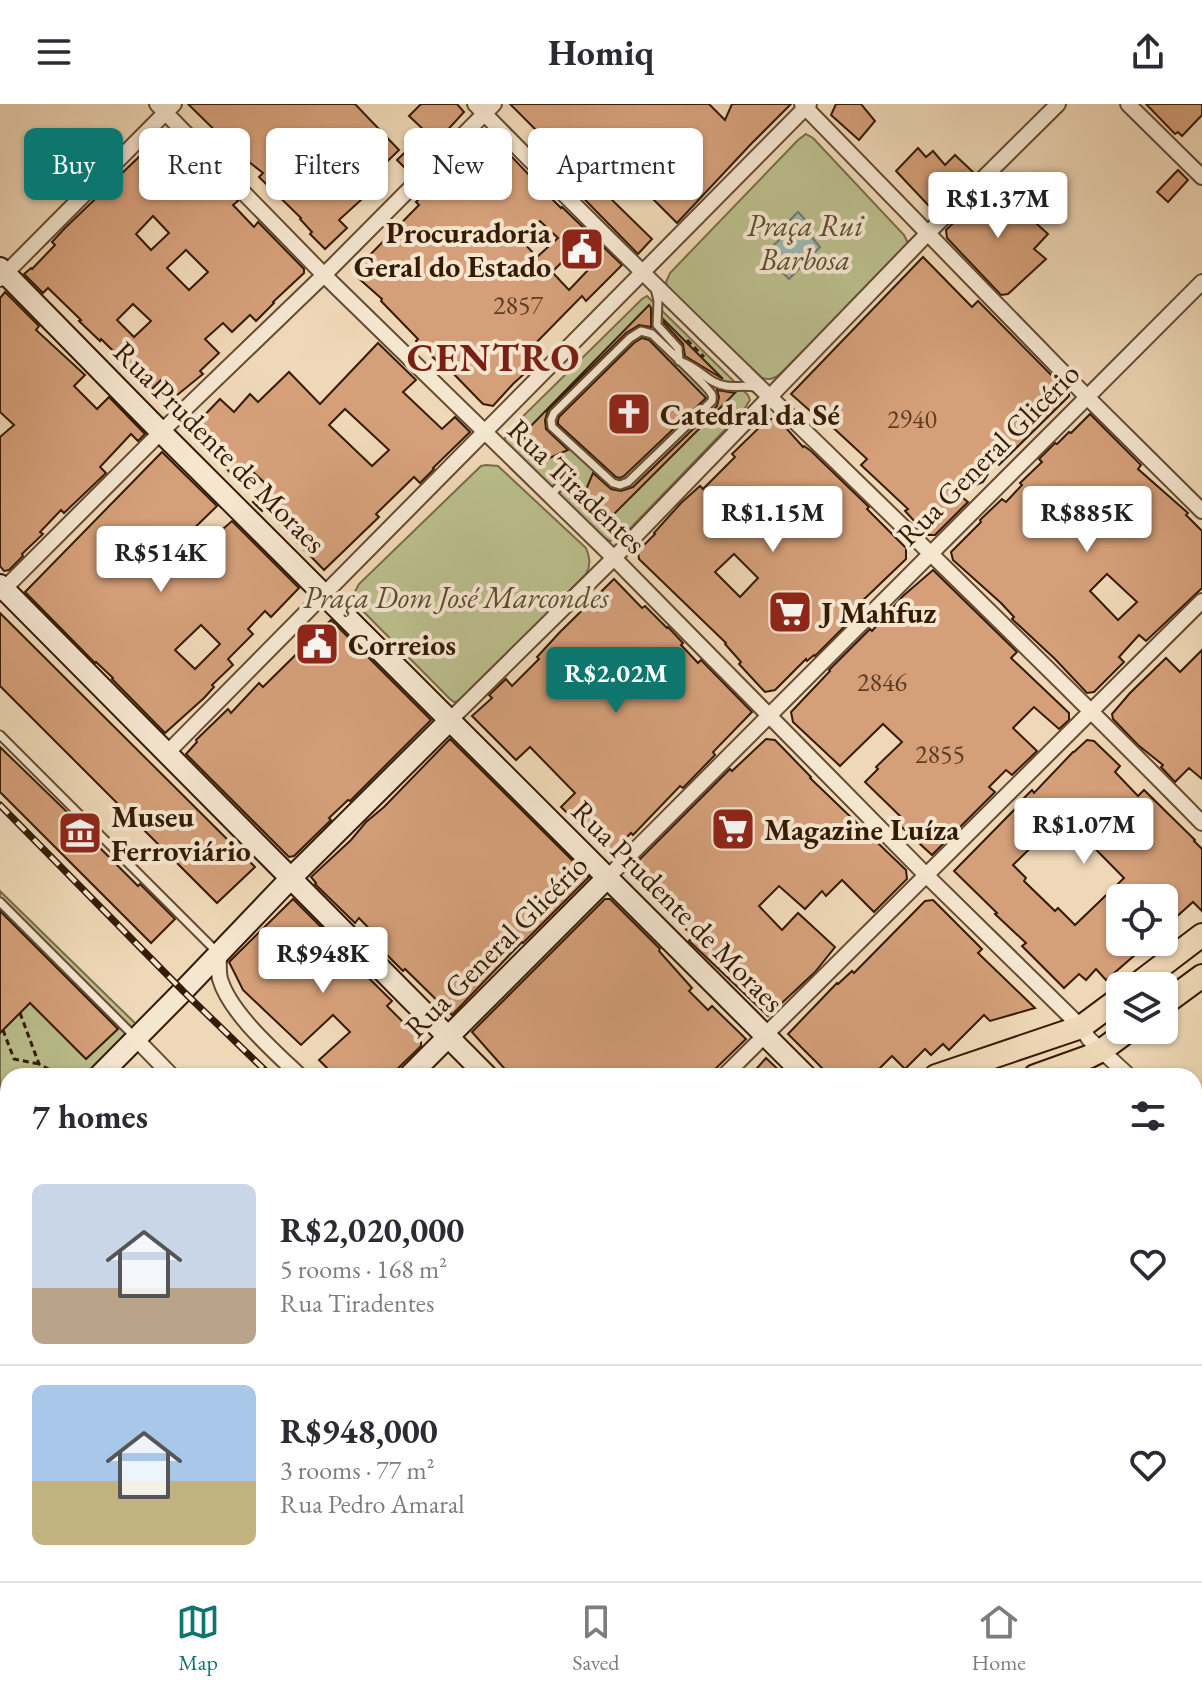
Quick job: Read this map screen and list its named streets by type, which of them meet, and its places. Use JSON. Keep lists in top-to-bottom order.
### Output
{
  "streets": {
    "street": ["Rua Prudente de Moraes", "Rua General Glicério", "Rua Tiradentes"]
  },
  "crossings": [
    ["Rua Prudente de Moraes", "Rua General Glicério"],
    ["Rua General Glicério", "Rua Tiradentes"]
  ],
  "districts": ["CENTRO"],
  "parks": ["Praça Rui Barbosa", "Praça Dom José Marcondes"],
  "places": {
    "public building": ["Procuradoria Geral do Estado", "Correios"],
    "church": ["Catedral da Sé"],
    "supermarket": ["J Mahfuz", "Magazine Luíza"],
    "museum": ["Museu Ferroviário"]
  },
  "house_numbers": [
    "2857",
    "2940",
    "2846",
    "2855"
  ],
  "page": {
    "header": "Homiq",
    "chip": [
      "Buy",
      "Rent",
      "Filters",
      "New",
      "Apartment"
    ],
    "price": [
      "R$1.37M",
      "R$1.15M",
      "R$885K",
      "R$514K",
      "R$2.02M",
      "R$1.07M",
      "R$948K"
    ],
    "heading": "7 homes",
    "list": [
      {
        "name": "R$2,020,000",
        "note": "5 rooms · 168 m² · Rua Tiradentes"
      },
      {
        "name": "R$948,000",
        "note": "3 rooms · 77 m² · Rua Pedro Amaral"
      }
    ],
    "tabs": ["Map", "Saved", "Home"]
  }
}
